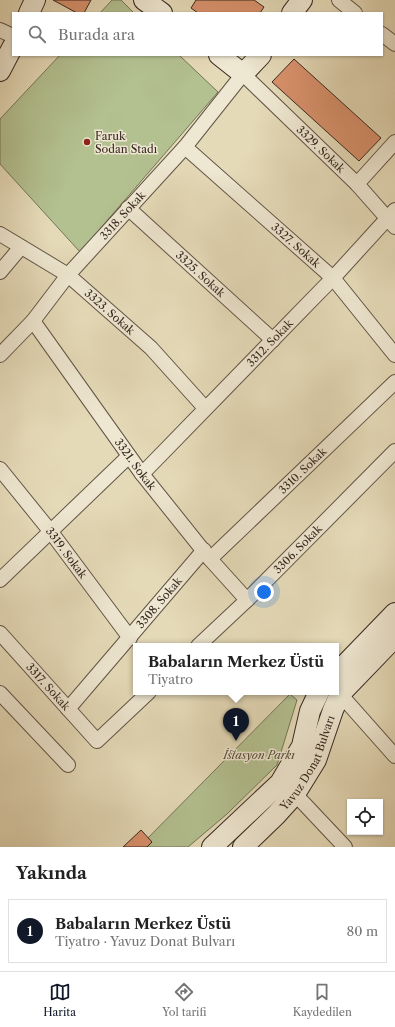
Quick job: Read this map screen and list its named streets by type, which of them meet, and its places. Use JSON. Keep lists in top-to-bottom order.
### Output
{
  "streets": {
    "street": [
      "3329. Sokak",
      "3318. Sokak",
      "3327. Sokak",
      "3325. Sokak",
      "3323. Sokak",
      "3312. Sokak",
      "3321. Sokak",
      "3310. Sokak",
      "3306. Sokak",
      "3319. Sokak",
      "3308. Sokak",
      "3317. Sokak",
      "Yavuz Donat Bulvarı"
    ]
  },
  "crossings": [
    ["3329. Sokak", "3318. Sokak"],
    ["3329. Sokak", "3312. Sokak"],
    ["3318. Sokak", "3327. Sokak"],
    ["3318. Sokak", "3325. Sokak"],
    ["3318. Sokak", "3323. Sokak"],
    ["3318. Sokak", "3321. Sokak"],
    ["3327. Sokak", "3312. Sokak"],
    ["3325. Sokak", "3312. Sokak"],
    ["3323. Sokak", "3312. Sokak"],
    ["3312. Sokak", "3321. Sokak"],
    ["3321. Sokak", "3310. Sokak"],
    ["3321. Sokak", "3306. Sokak"],
    ["3321. Sokak", "3308. Sokak"],
    ["3310. Sokak", "3308. Sokak"],
    ["3319. Sokak", "3308. Sokak"],
    ["3308. Sokak", "3317. Sokak"]
  ],
  "parks": ["İstasyon Parkı"],
  "places": ["Faruk Sodan Stadı"],
  "page": {
    "search": "Burada ara",
    "popup": ["Babaların Merkez Üstü", "Tiyatro"],
    "pins": "1",
    "heading": "Yakında",
    "list": [
      {
        "mark": "1",
        "name": "Babaların Merkez Üstü",
        "note": "Tiyatro · Yavuz Donat Bulvarı",
        "value": "80 m"
      }
    ],
    "nav": ["Harita", "Yol tarifi", "Kaydedilen"]
  }
}
